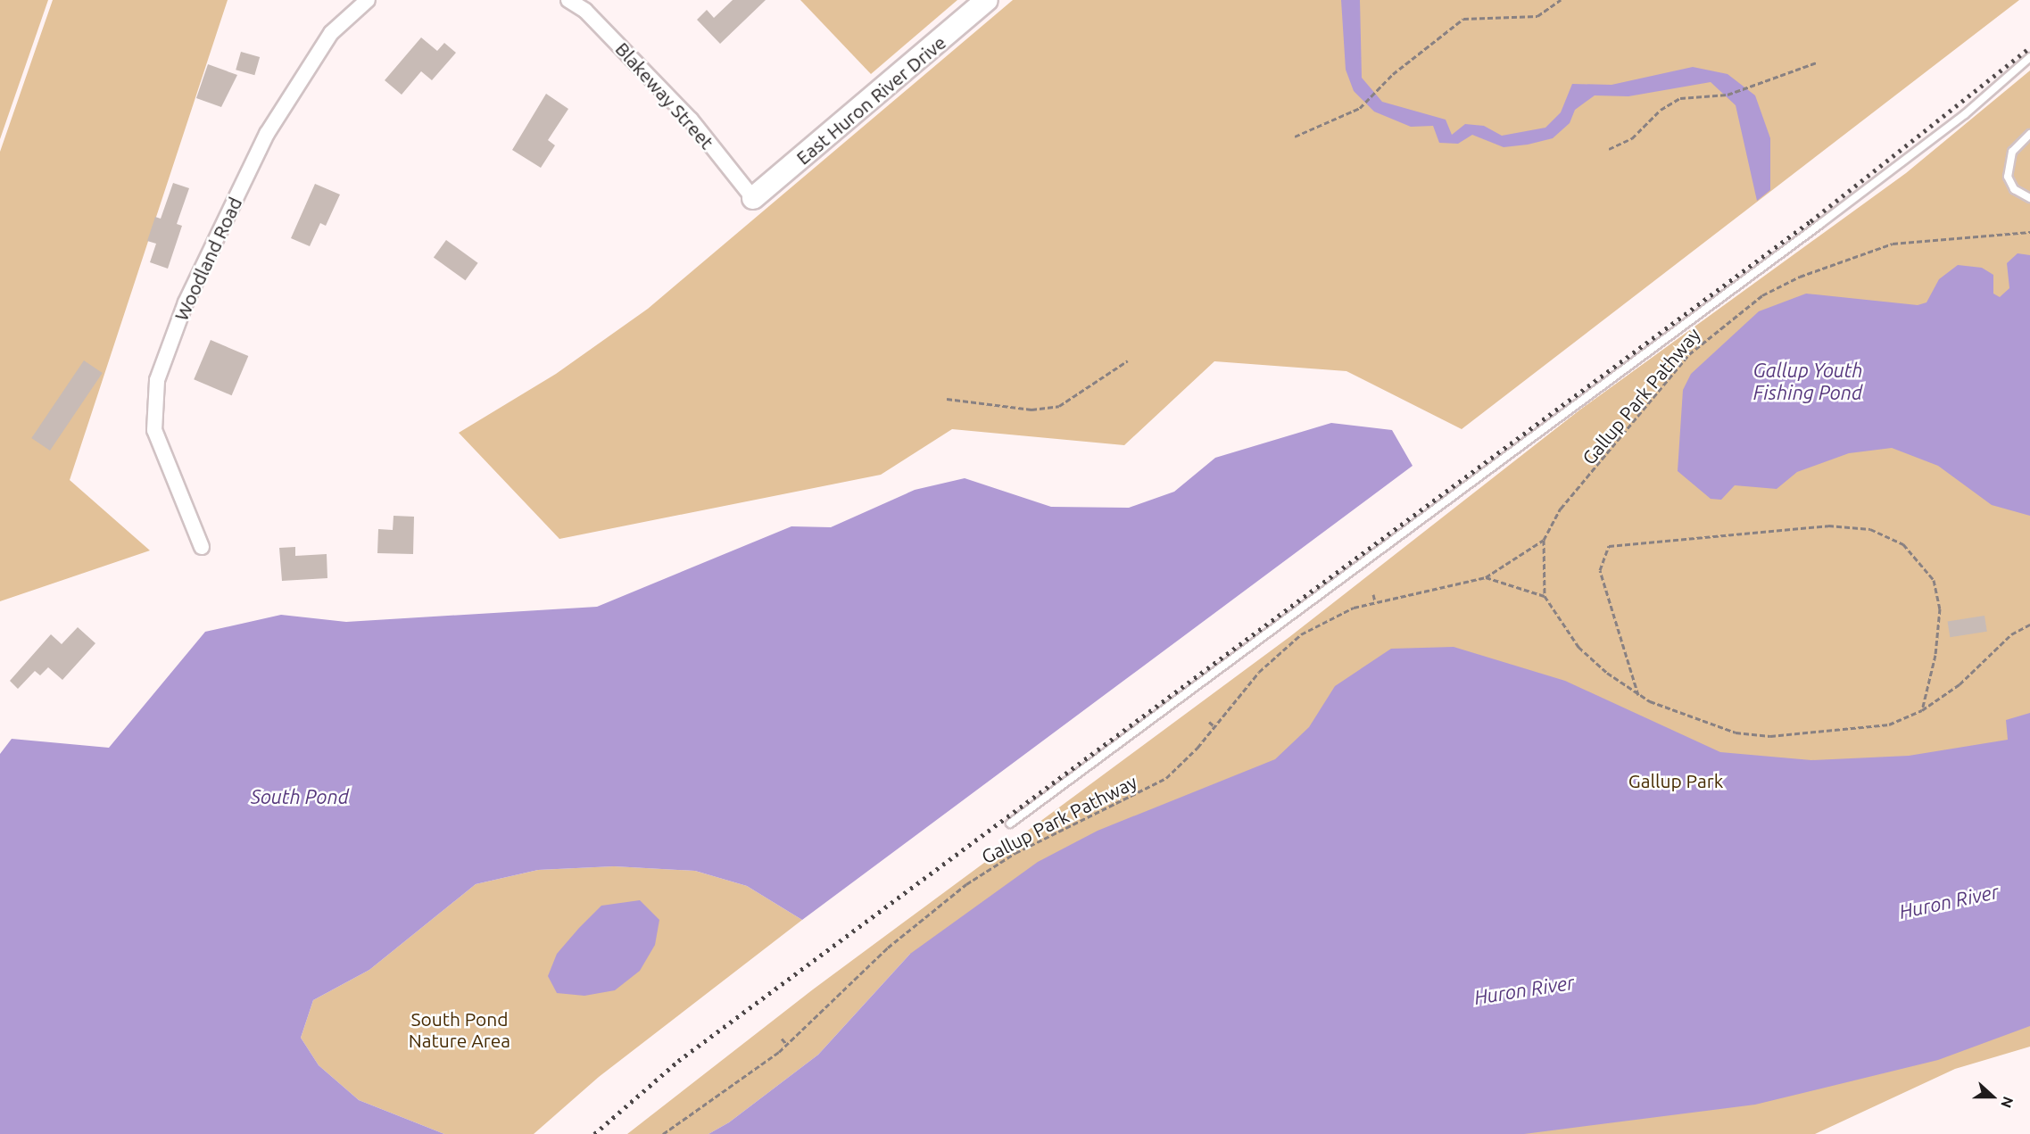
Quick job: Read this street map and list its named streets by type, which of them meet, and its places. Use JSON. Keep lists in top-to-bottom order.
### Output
{
  "streets": {
    "main road": ["East Huron River Drive"],
    "street": ["Blakeway Street", "Woodland Road"],
    "path": ["Gallup Park Pathway"]
  },
  "crossings": [
    ["Blakeway Street", "East Huron River Drive"]
  ],
  "water": ["Gallup Youth Fishing Pond", "South Pond", "Huron River"],
  "parks": ["Gallup Park", "South Pond Nature Area"],
  "north": "right"
}
